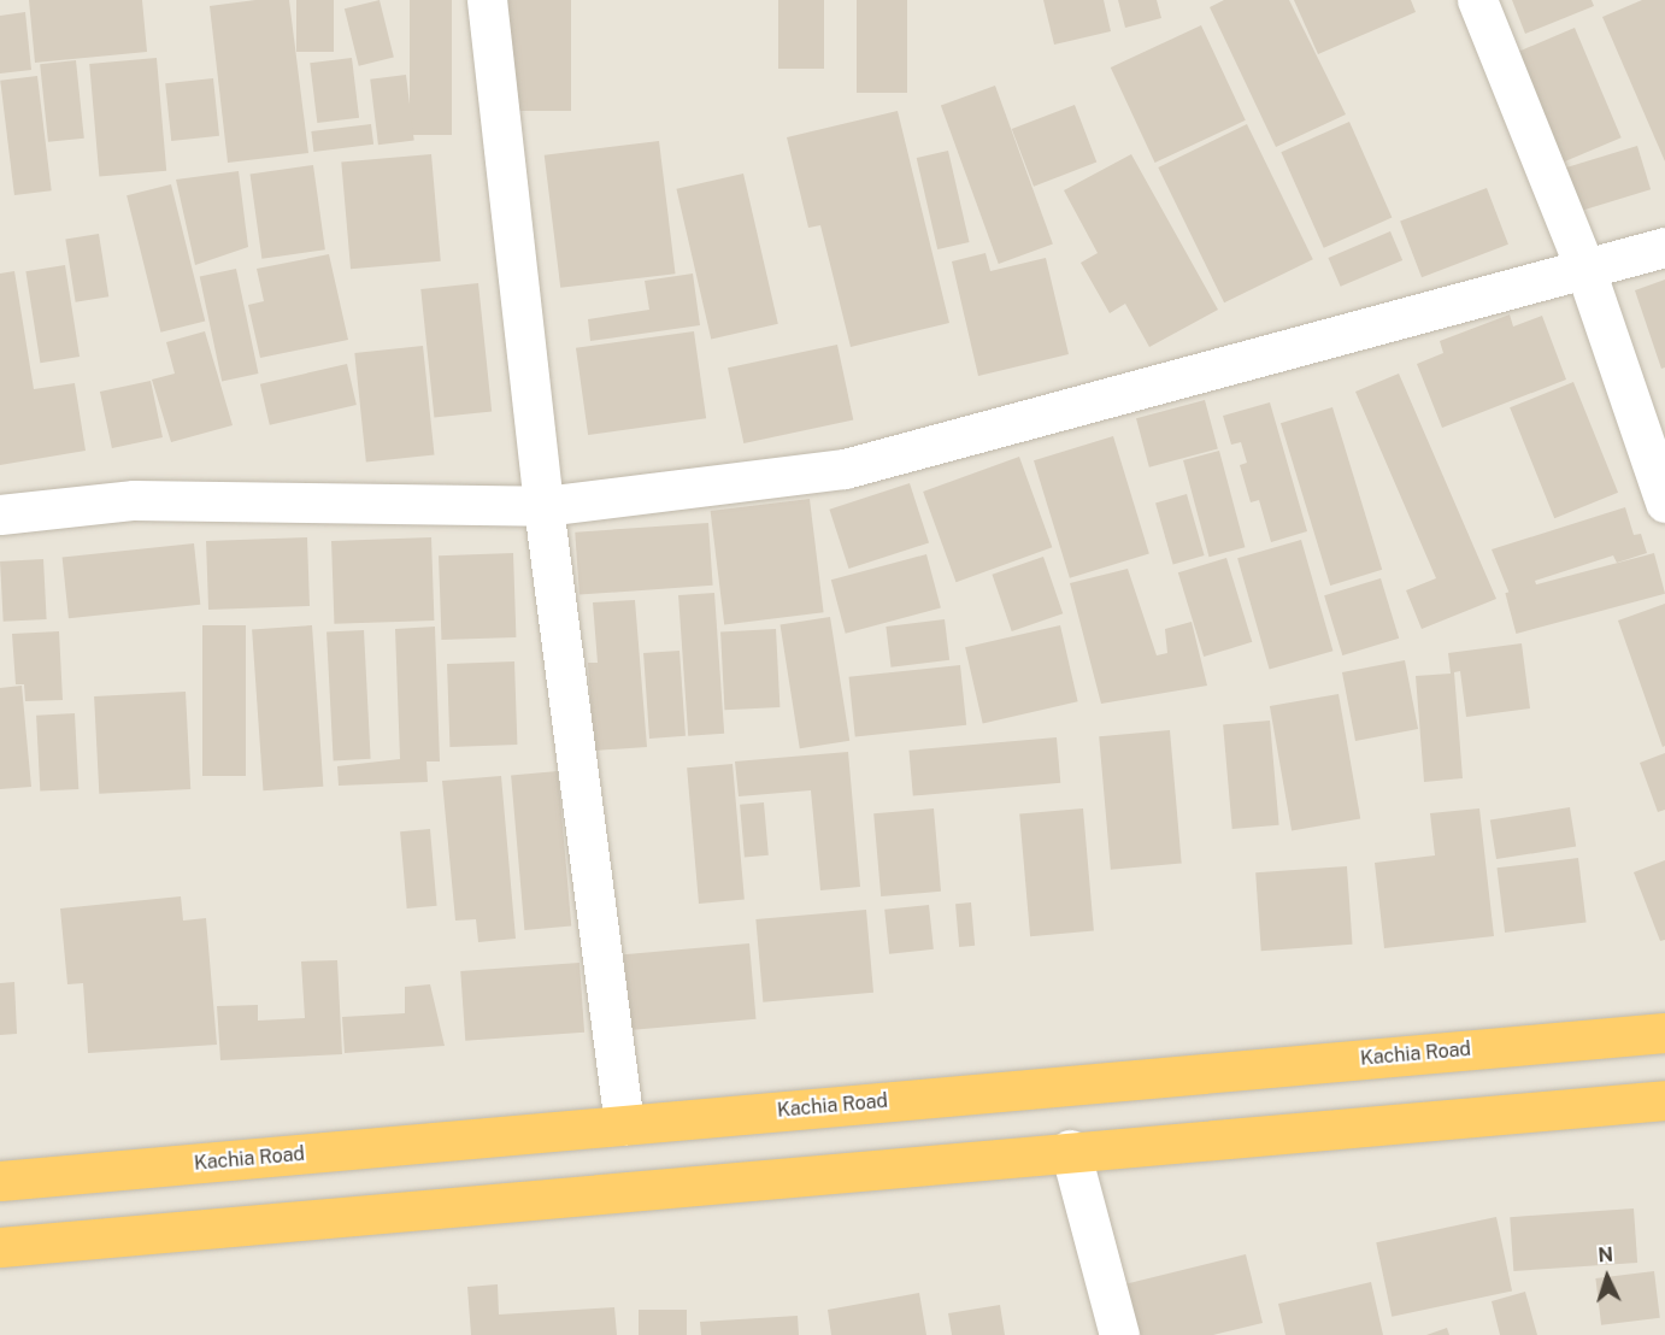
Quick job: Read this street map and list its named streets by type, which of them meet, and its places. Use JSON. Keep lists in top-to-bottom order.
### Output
{
  "streets": {
    "highway": ["Kachia Road"]
  },
  "north": "top"
}
